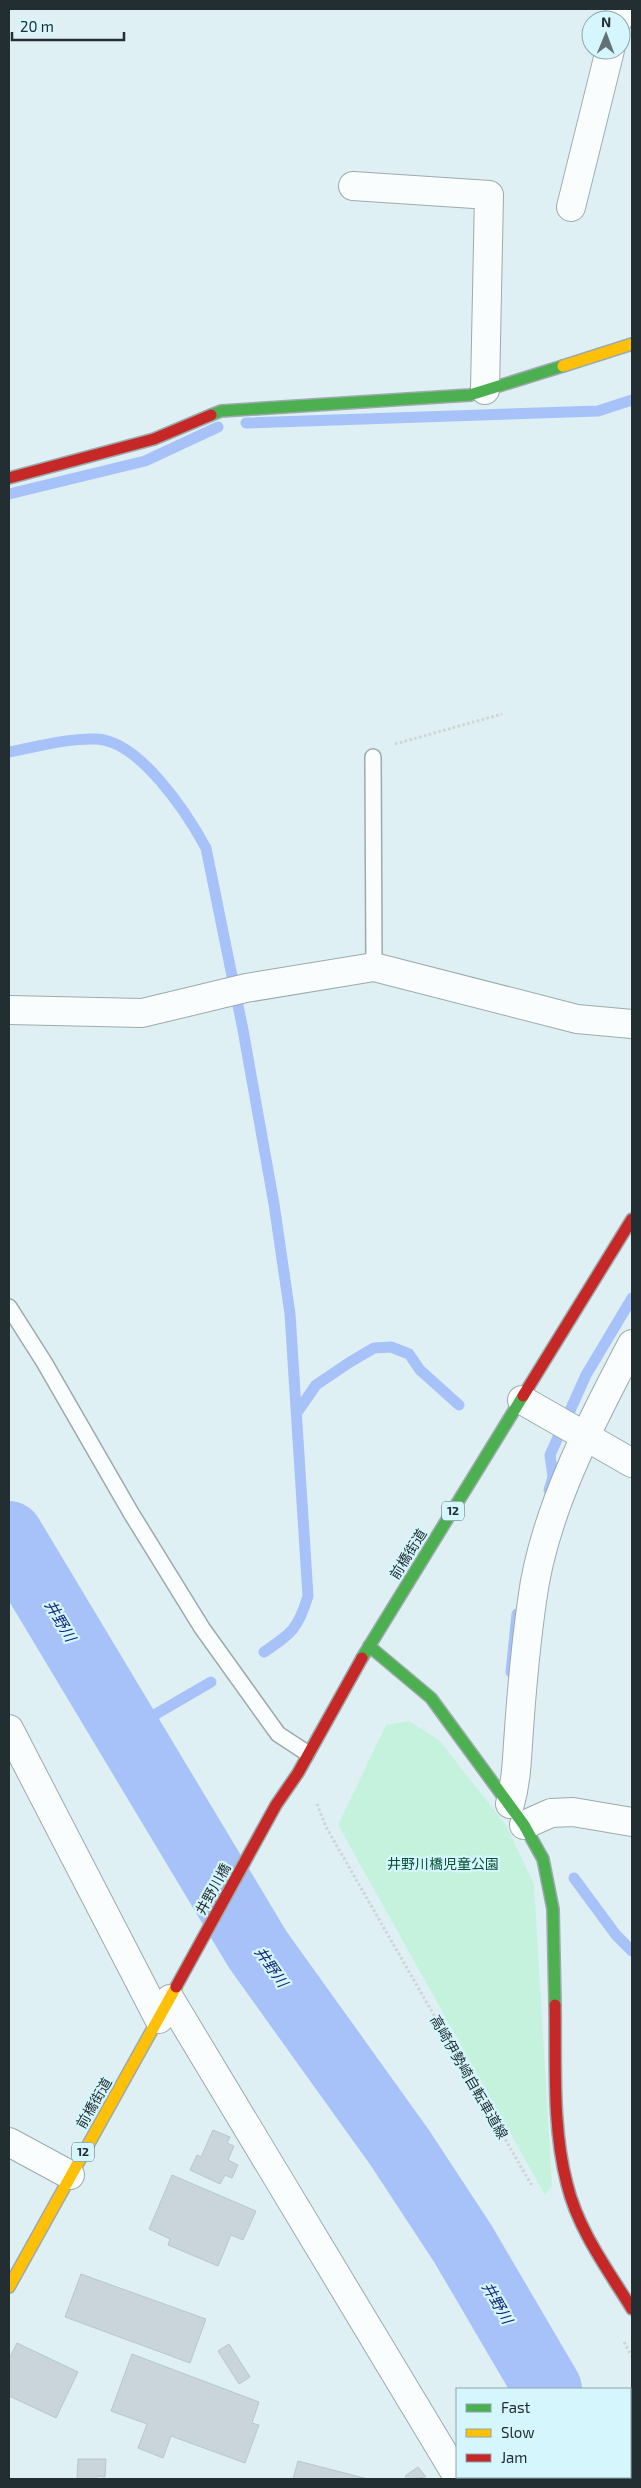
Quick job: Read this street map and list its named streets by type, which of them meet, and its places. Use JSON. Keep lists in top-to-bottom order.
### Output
{
  "streets": {
    "street": ["12", "前橋街道", "井野川橋"],
    "path": ["高崎伊勢崎自転車道線"]
  },
  "crossings": [
    ["前橋街道", "井野川橋"]
  ],
  "water": ["井野川"],
  "parks": ["井野川橋児童公園"],
  "legend": ["Fast", "Slow", "Jam"],
  "scale_bar": "20 m",
  "north": "top"
}
